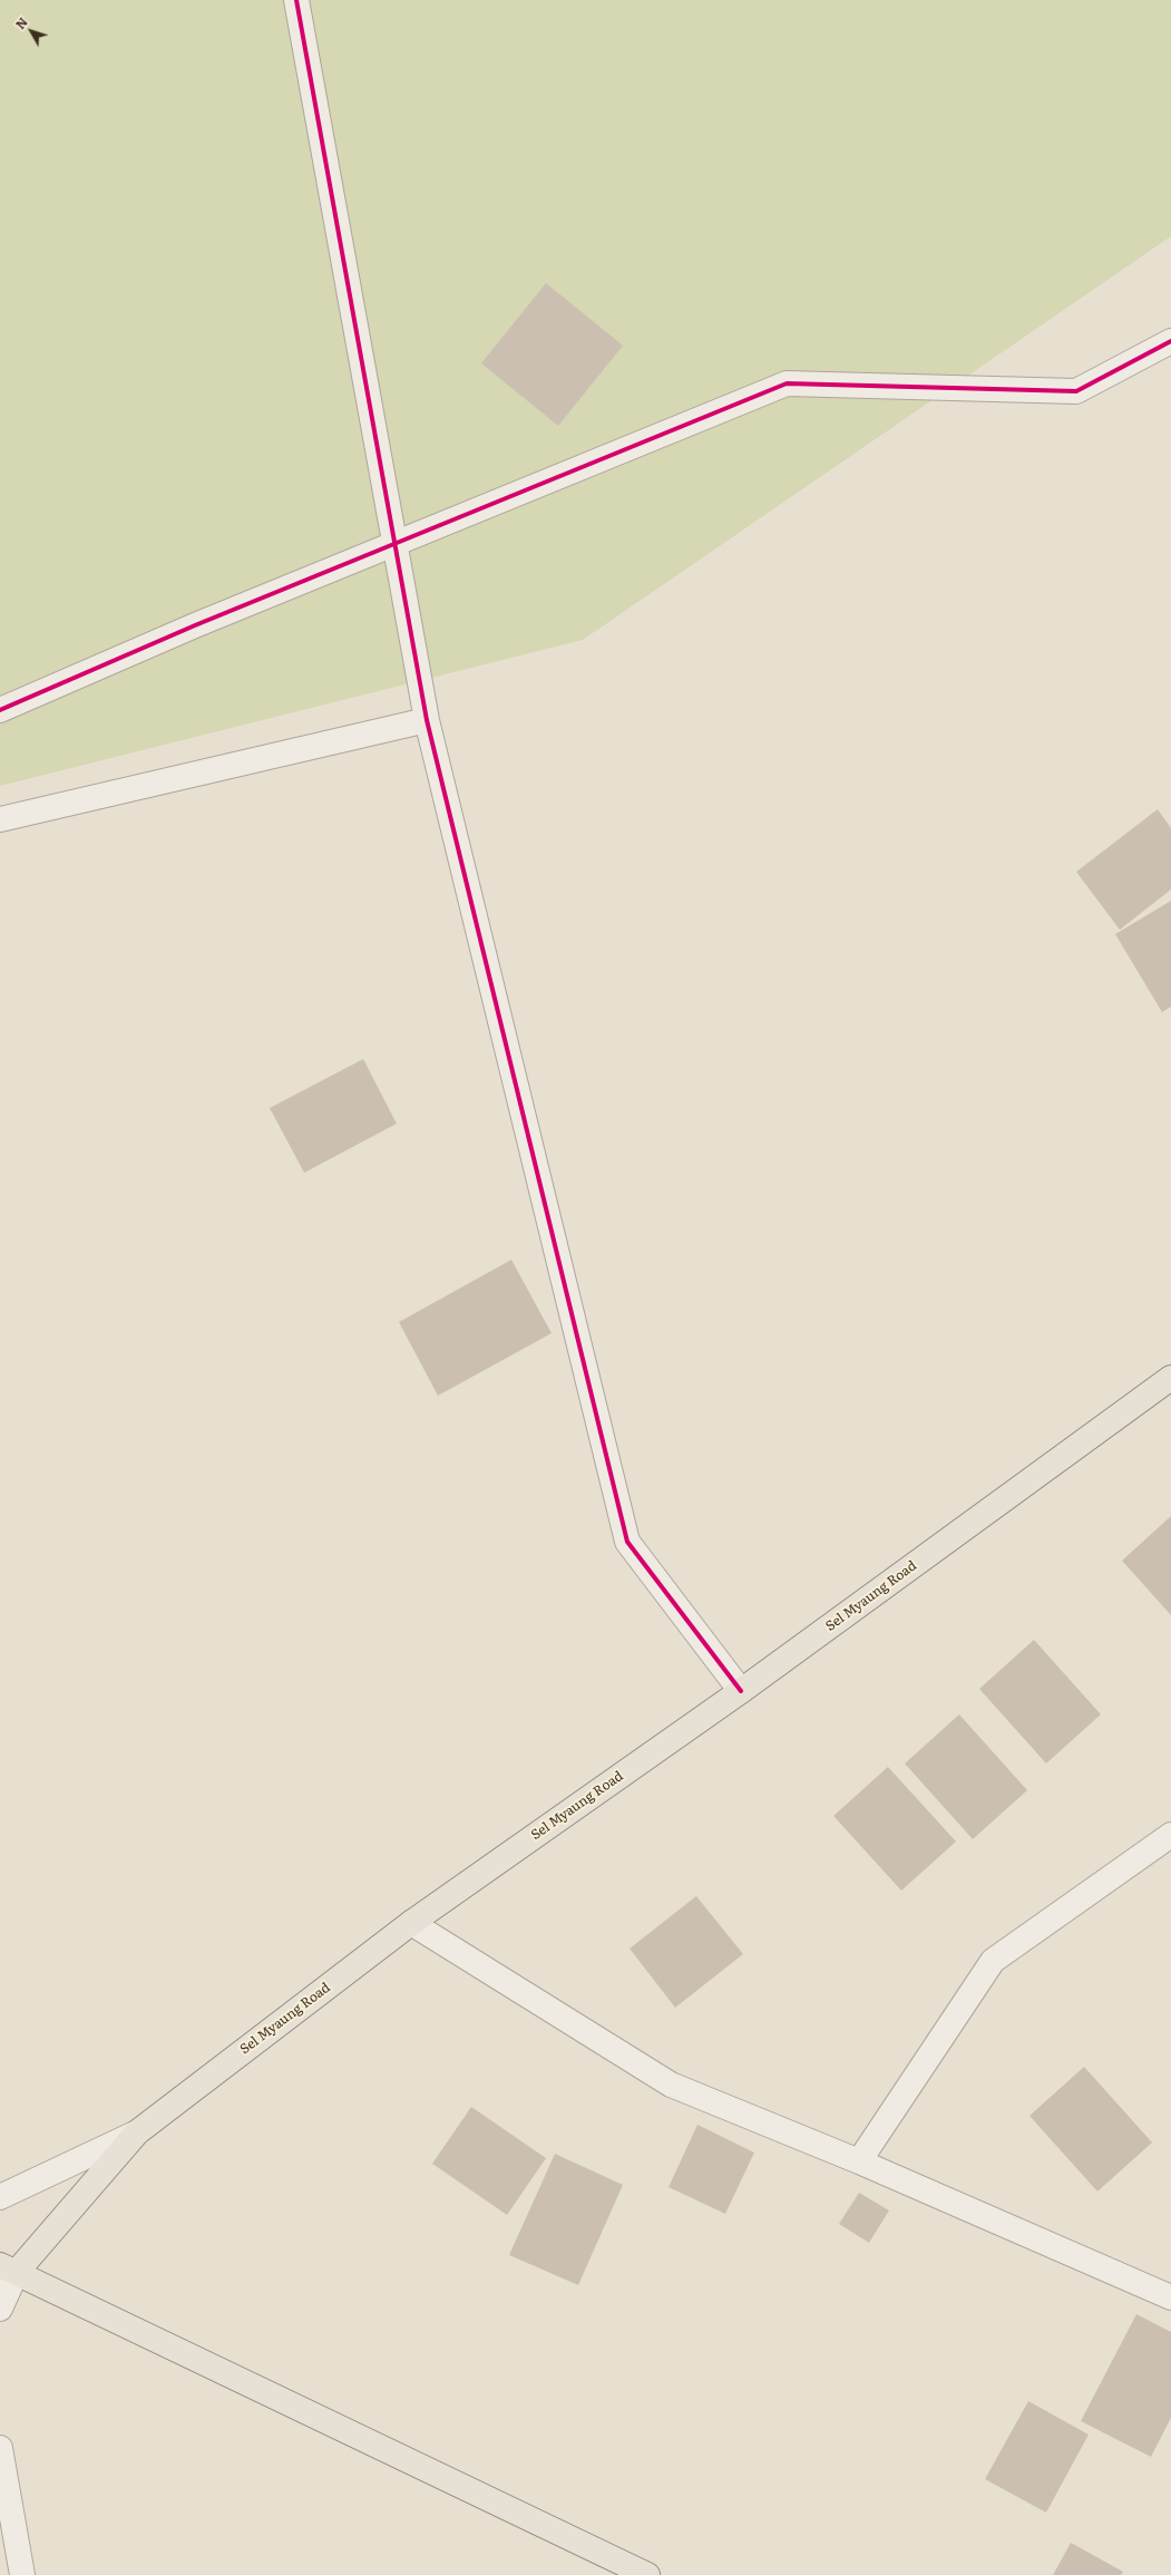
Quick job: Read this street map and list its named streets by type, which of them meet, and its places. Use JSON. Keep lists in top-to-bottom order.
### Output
{
  "streets": {
    "main road": ["Sel Myaung Road"]
  },
  "north": "top left"
}
